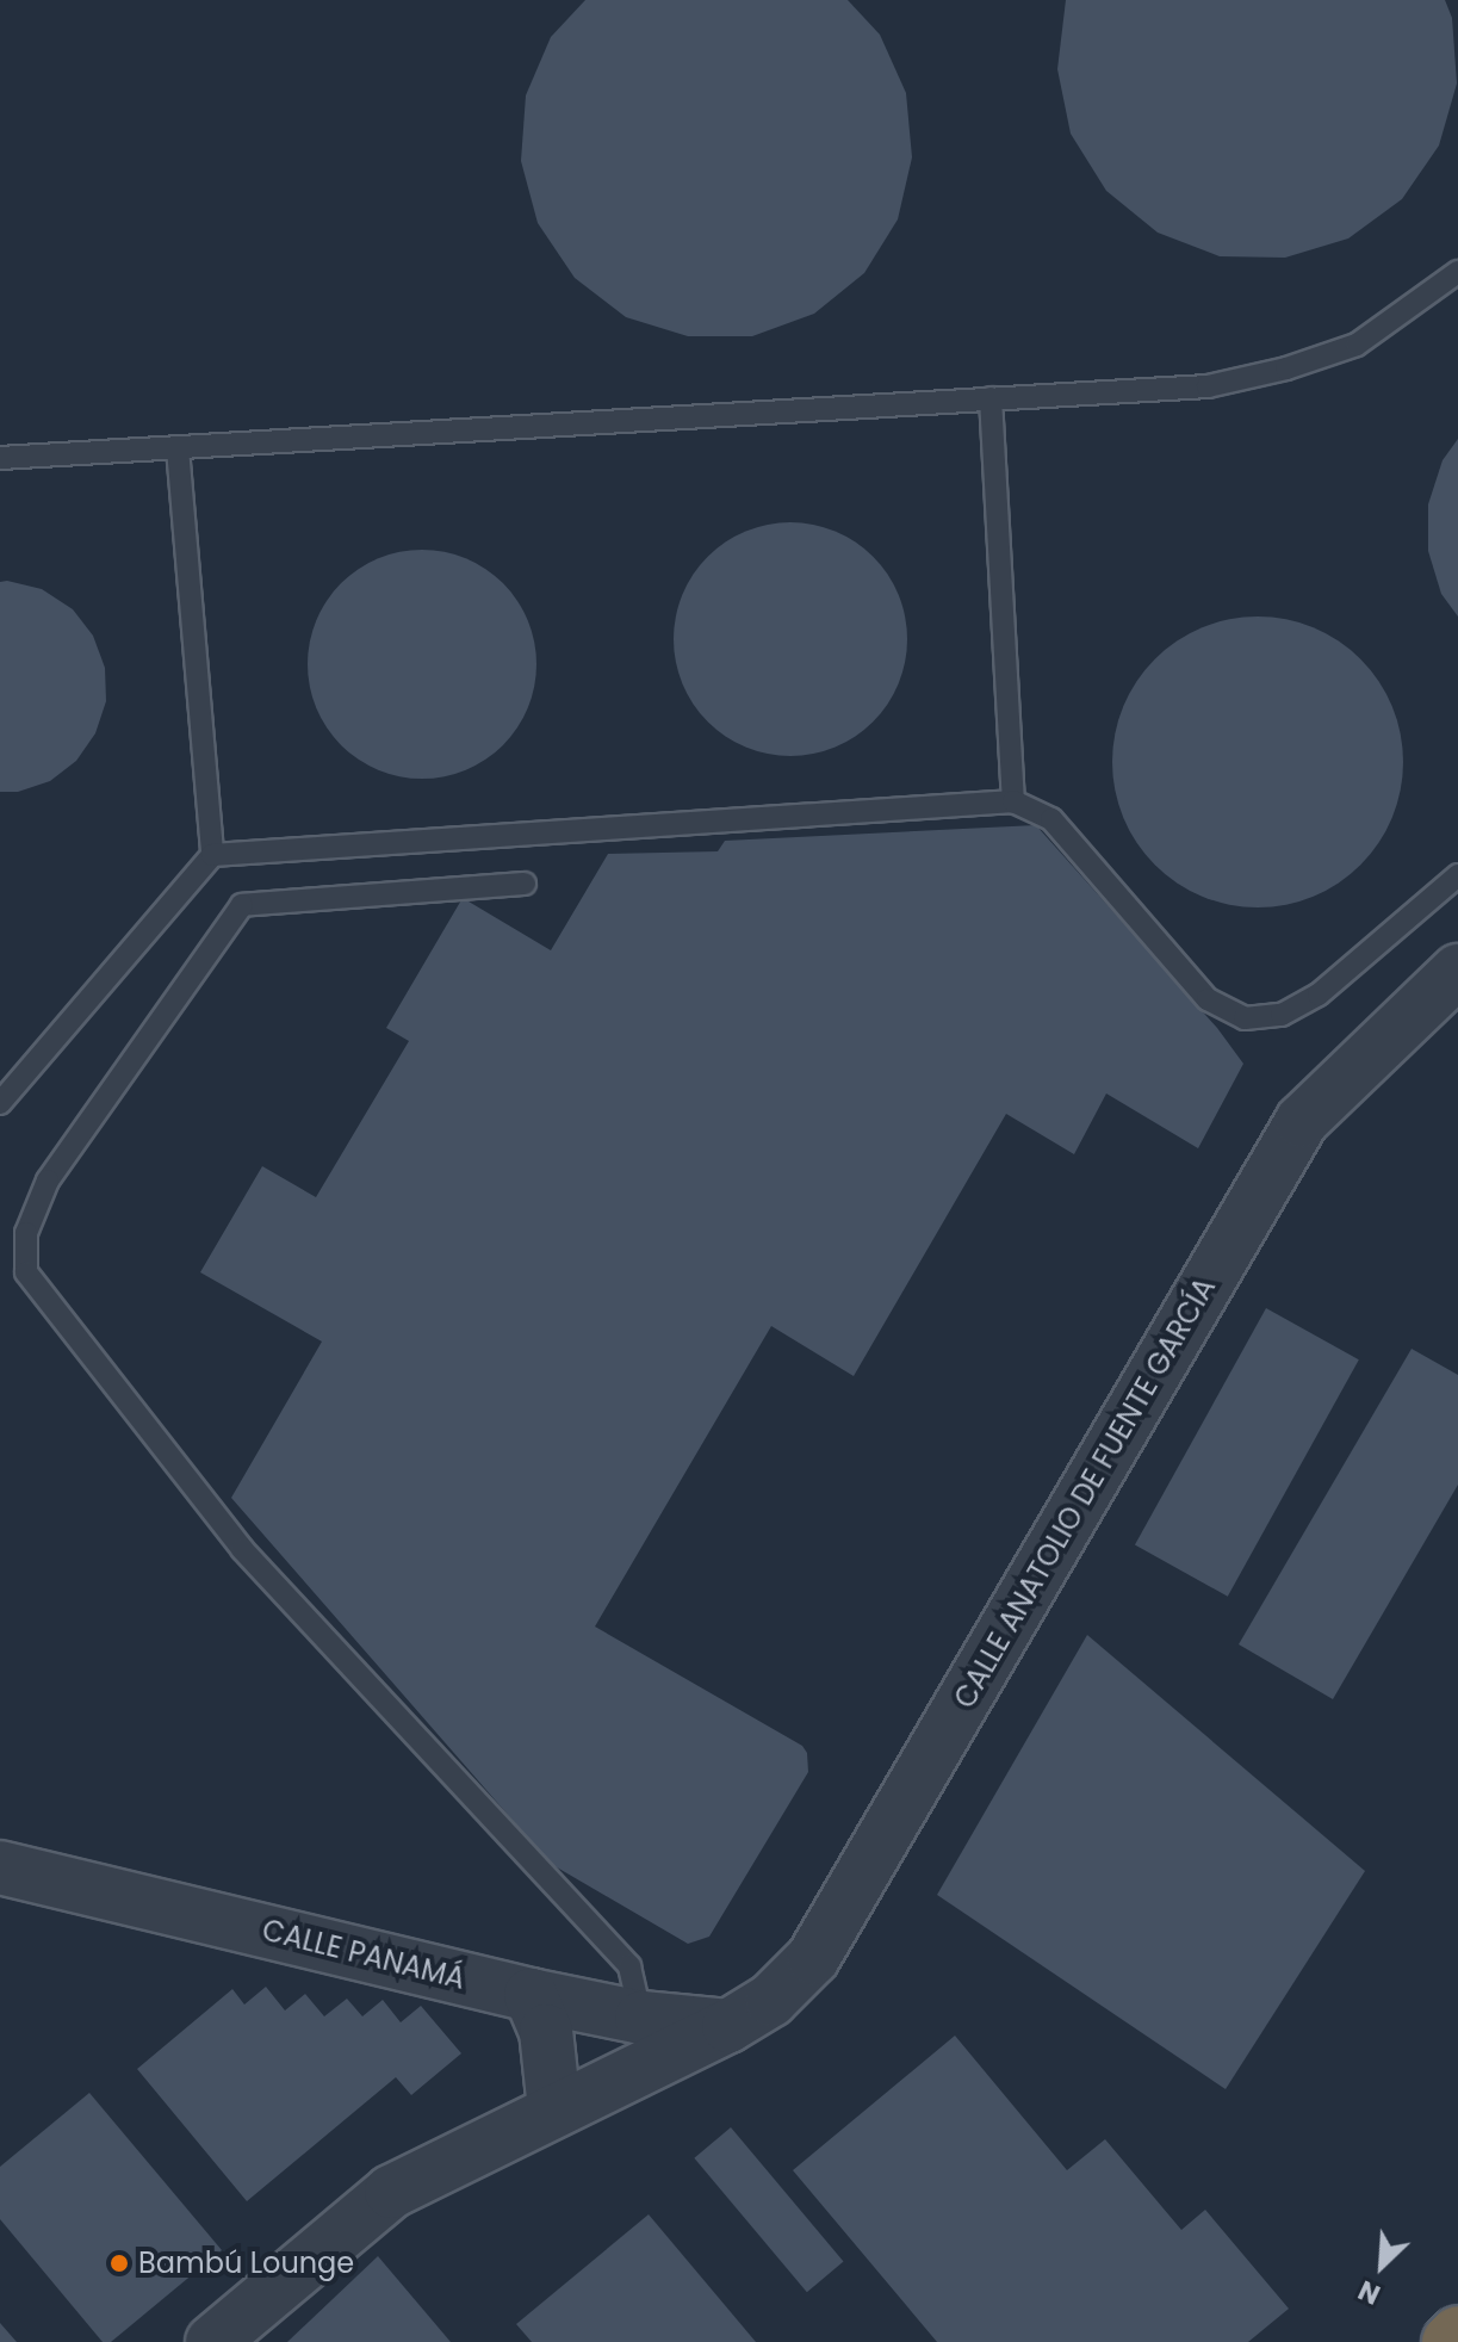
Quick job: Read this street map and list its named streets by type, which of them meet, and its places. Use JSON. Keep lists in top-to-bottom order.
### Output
{
  "streets": {
    "street": ["CALLE ANATOLIO DE FUENTE GARCÍA", "CALLE PANAMÁ"]
  },
  "crossings": [
    ["CALLE ANATOLIO DE FUENTE GARCÍA", "CALLE PANAMÁ"]
  ],
  "places": ["Bambú Lounge"],
  "north": "bottom left"
}
